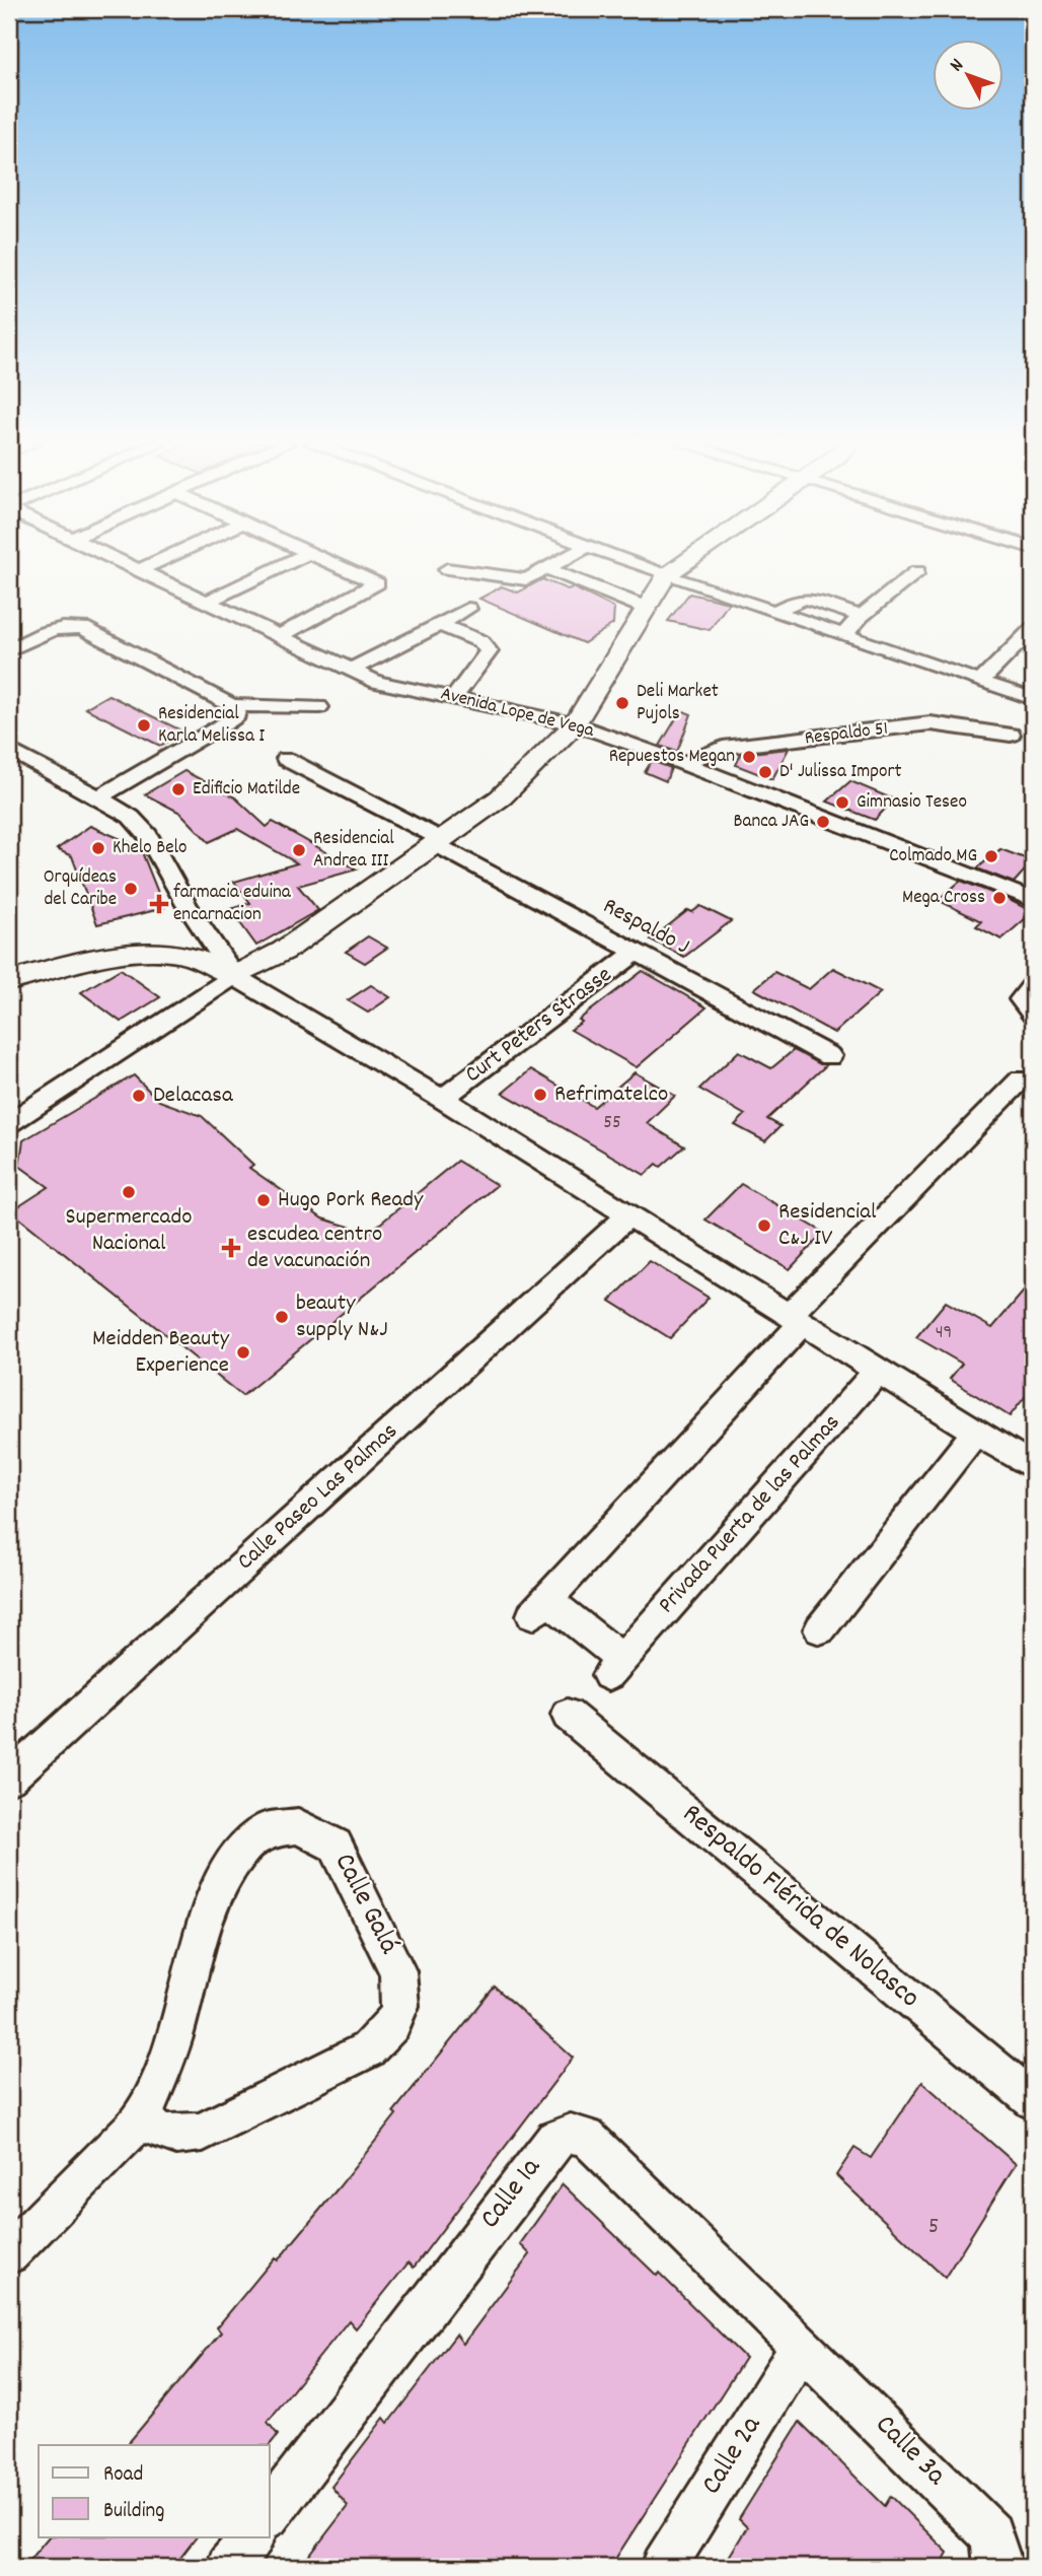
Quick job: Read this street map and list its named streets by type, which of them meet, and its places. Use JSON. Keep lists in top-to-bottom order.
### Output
{
  "streets": {
    "street": [
      "Avenida Lope de Vega",
      "Respaldo 51",
      "Respaldo J",
      "Curt Peters Strasse",
      "Calle Paseo Las Palmas",
      "Privada Puerta de las Palmas",
      "Calle Galá",
      "Respaldo Flérida de Nolasco",
      "Calle 1a",
      "Calle 3a",
      "Calle 2a"
    ]
  },
  "crossings": [
    ["Avenida Lope de Vega", "Respaldo 51"],
    ["Respaldo J", "Curt Peters Strasse"],
    ["Calle 1a", "Calle 3a"],
    ["Calle 1a", "Calle 2a"],
    ["Calle 3a", "Calle 2a"]
  ],
  "places": {
    "other": [
      "Deli Market Pujols",
      "Residencial Karla Melissa I",
      "Repuestos Megan",
      "D' Julissa Import",
      "Edificio Matilde",
      "Gimnasio Teseo",
      "Banca JAG",
      "Khelo Belo",
      "Residencial Andrea III",
      "Colmado MG",
      "Orquídeas del Caribe",
      "Mega Cross",
      "Refrimatelco",
      "Delacasa",
      "Supermercado Nacional",
      "Hugo Pork Ready",
      "Residencial C&J IV",
      "beauty supply N&J",
      "Meidden Beauty Experience"
    ],
    "health": ["farmacia eduina encarnacion", "escudea centro de vacunación"]
  },
  "house_numbers": ["55", "49", "5"],
  "legend": ["Road", "Building"],
  "north": "top left"
}
